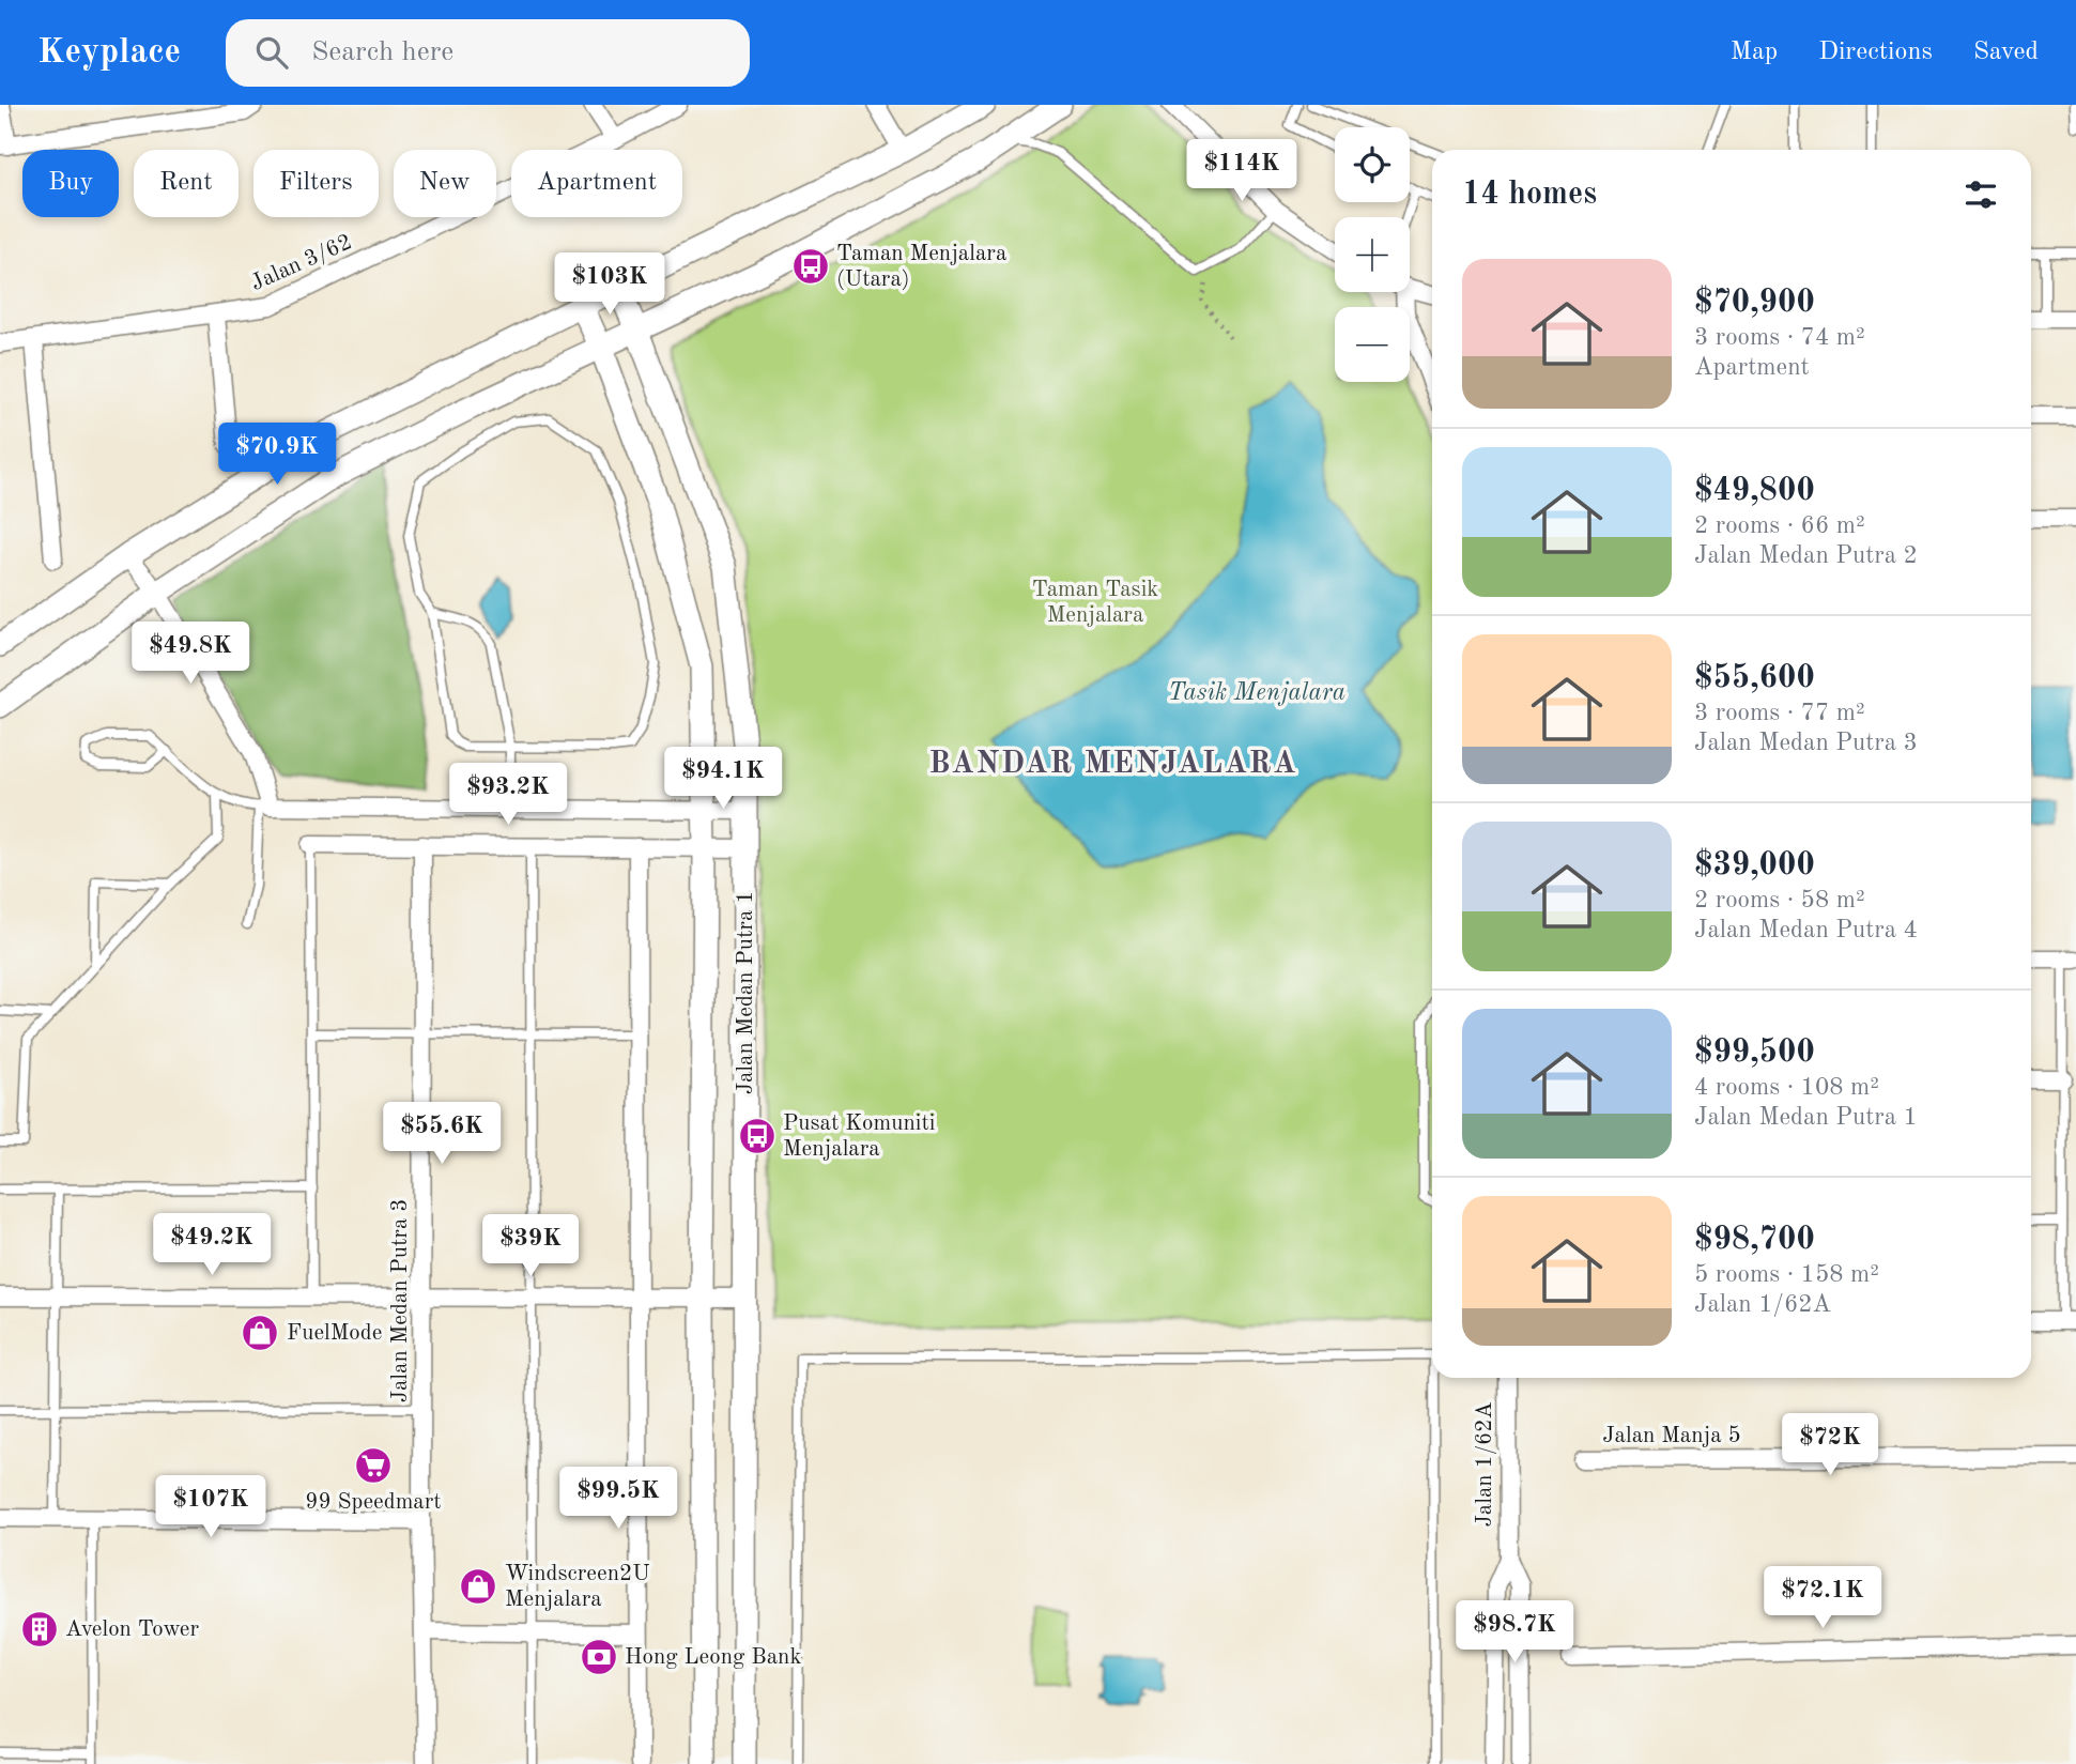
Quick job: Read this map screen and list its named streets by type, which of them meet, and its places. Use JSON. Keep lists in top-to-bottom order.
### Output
{
  "streets": {
    "street": [
      "Jalan 3/62",
      "Jalan Medan Putra 1",
      "Jalan Medan Putra 3",
      "Jalan Manja 5",
      "Jalan 1/62A"
    ]
  },
  "districts": ["BANDAR MENJALARA"],
  "water": ["Tasik Menjalara"],
  "parks": ["Taman Tasik Menjalara"],
  "places": {
    "bus stop": ["Taman Menjalara (Utara)", "Pusat Komuniti Menjalara"],
    "shop": ["FuelMode", "Windscreen2U Menjalara"],
    "supermarket": ["99 Speedmart"],
    "building": ["Avelon Tower"],
    "bank": ["Hong Leong Bank"]
  },
  "page": {
    "header": "Keyplace",
    "search": "Search here",
    "nav": ["Map", "Directions", "Saved"],
    "map_buttons": ["+", "−"],
    "price": [
      "$114K",
      "$103K",
      "$70.9K",
      "$49.8K",
      "$94.1K",
      "$93.2K",
      "$55.6K",
      "$49.2K",
      "$39K",
      "$72K",
      "$99.5K",
      "$107K",
      "$72.1K",
      "$98.7K"
    ],
    "chip": [
      "Buy",
      "Rent",
      "Filters",
      "New",
      "Apartment"
    ],
    "heading": "14 homes",
    "list": [
      {
        "name": "$70,900",
        "note": "3 rooms · 74 m² · Apartment"
      },
      {
        "name": "$49,800",
        "note": "2 rooms · 66 m² · Jalan Medan Putra 2"
      },
      {
        "name": "$55,600",
        "note": "3 rooms · 77 m² · Jalan Medan Putra 3"
      },
      {
        "name": "$39,000",
        "note": "2 rooms · 58 m² · Jalan Medan Putra 4"
      },
      {
        "name": "$99,500",
        "note": "4 rooms · 108 m² · Jalan Medan Putra 1"
      },
      {
        "name": "$98,700",
        "note": "5 rooms · 158 m² · Jalan 1/62A"
      }
    ]
  }
}
